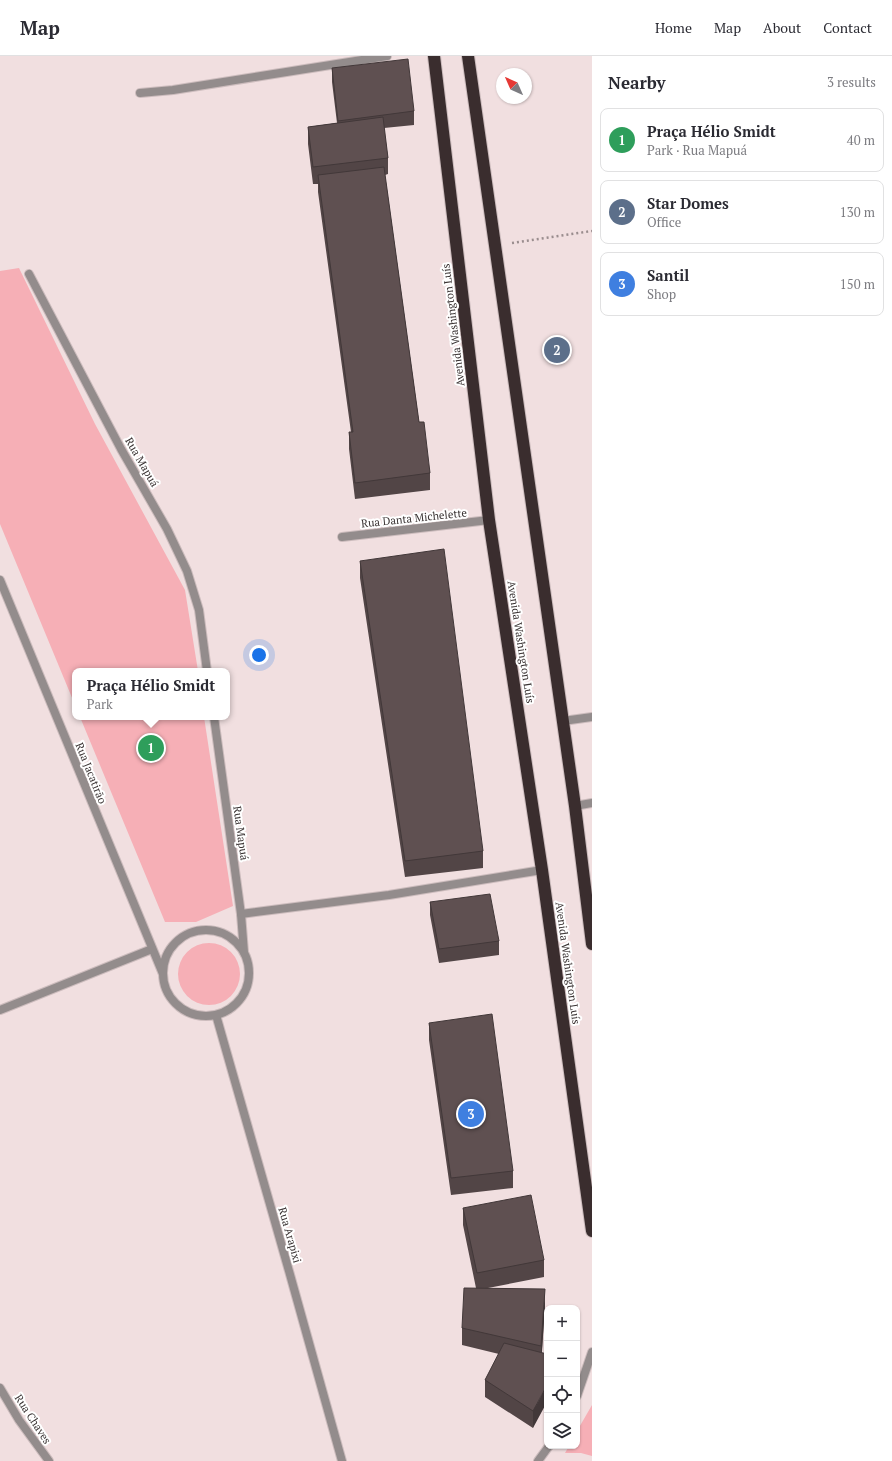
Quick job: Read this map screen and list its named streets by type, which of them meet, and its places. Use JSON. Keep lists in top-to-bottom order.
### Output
{
  "streets": {
    "highway": ["Avenida Washington Luís"],
    "street": [
      "Rua Mapuá",
      "Rua Danta Michelette",
      "Rua Jacatirão",
      "Rua Arapixi",
      "Rua Chaves"
    ]
  },
  "crossings": [
    ["Avenida Washington Luís", "Rua Danta Michelette"],
    ["Rua Mapuá", "Rua Jacatirão"],
    ["Rua Mapuá", "Rua Arapixi"],
    ["Rua Jacatirão", "Rua Arapixi"]
  ],
  "north": "top left",
  "page": {
    "header": "Map",
    "nav": [
      "Home",
      "Map",
      "About",
      "Contact"
    ],
    "heading": ["Nearby", "3 results"],
    "list": [
      {
        "mark": "1",
        "name": "Praça Hélio Smidt",
        "note": "Park · Rua Mapuá",
        "value": "40 m"
      },
      {
        "mark": "2",
        "name": "Star Domes",
        "note": "Office",
        "value": "130 m"
      },
      {
        "mark": "3",
        "name": "Santil",
        "note": "Shop",
        "value": "150 m"
      }
    ],
    "pins": ["2", "1", "3"],
    "popup": ["Praça Hélio Smidt", "Park"],
    "map_buttons": ["+", "−"]
  }
}
